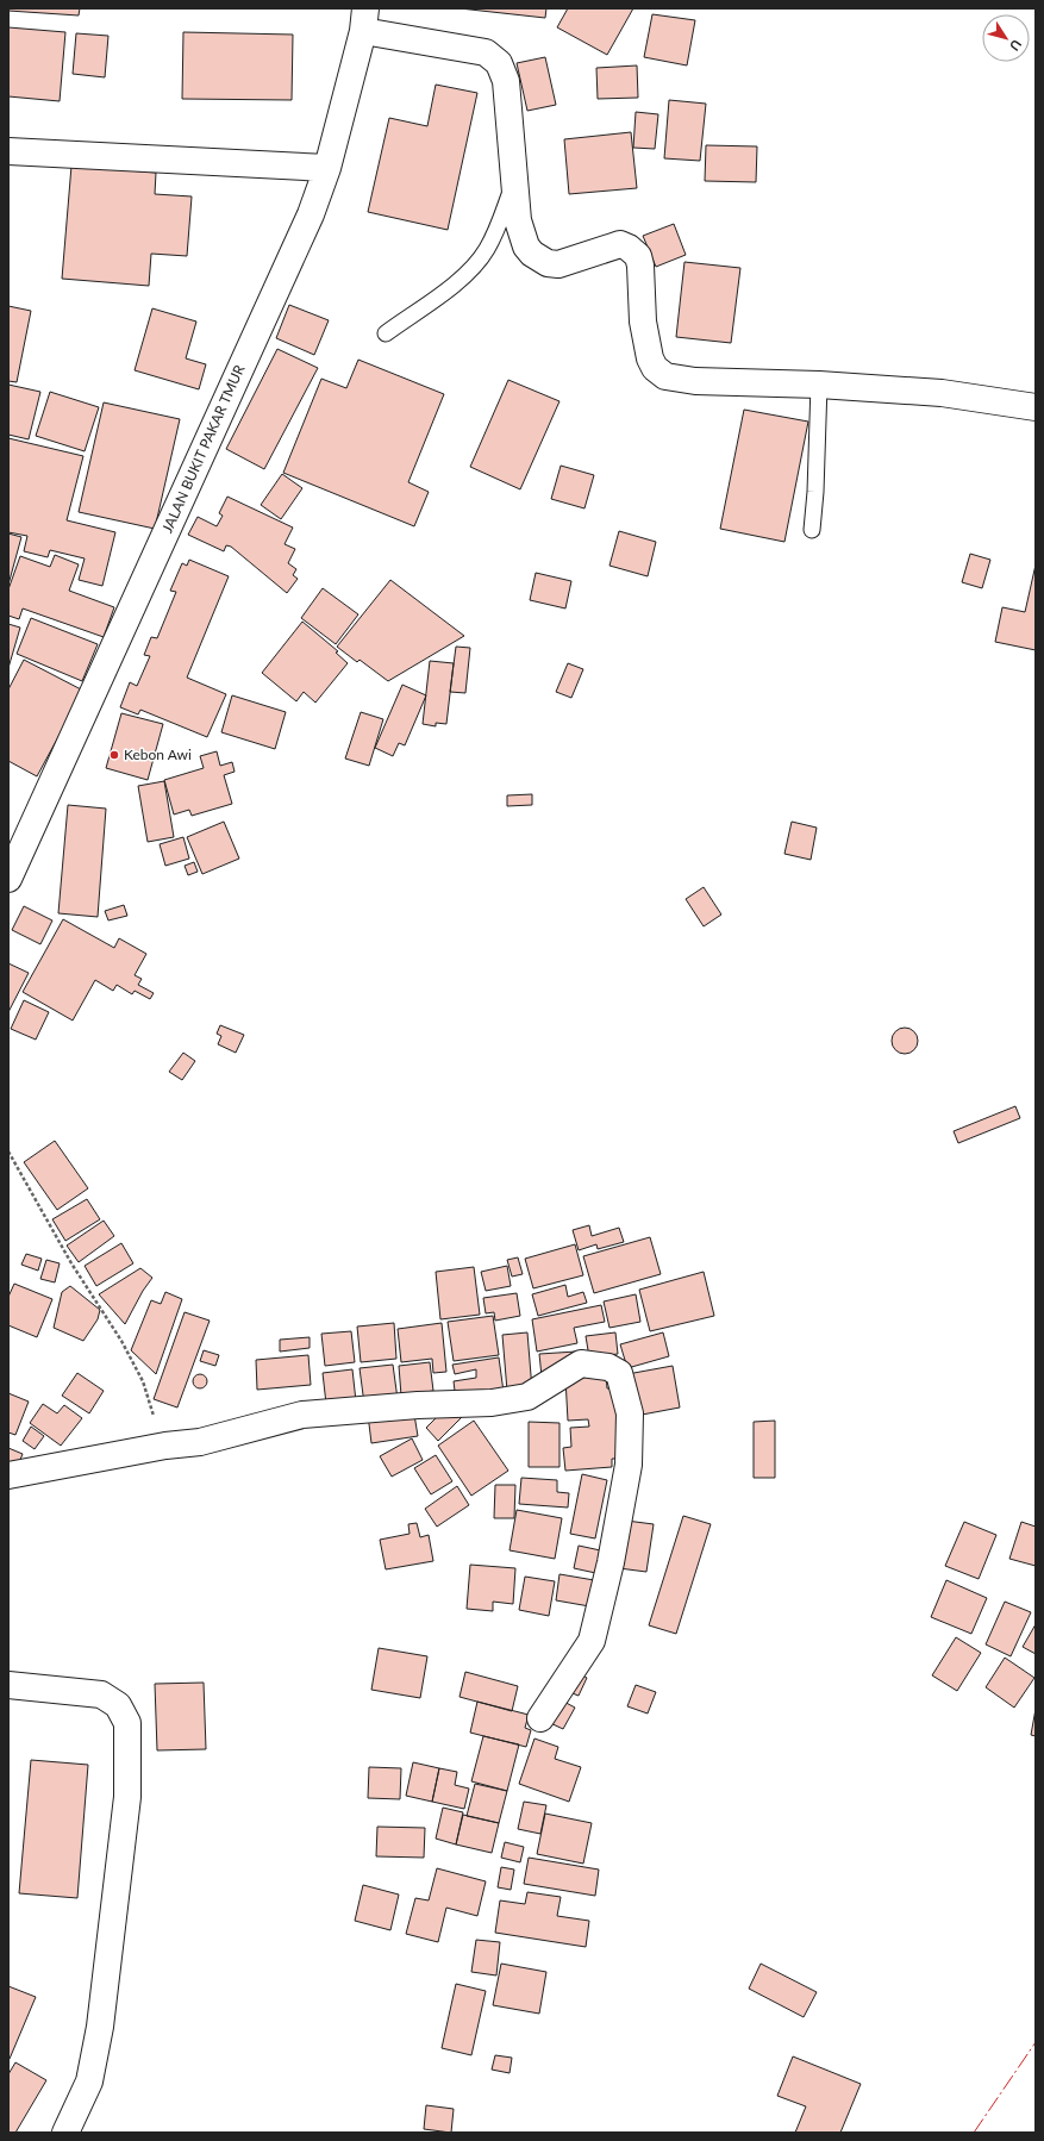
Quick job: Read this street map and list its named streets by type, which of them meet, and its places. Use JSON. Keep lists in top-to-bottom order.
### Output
{
  "streets": {
    "street": ["JALAN BUKIT PAKAR TMUR"]
  },
  "places": ["Kebon Awi"],
  "north": "bottom right"
}
